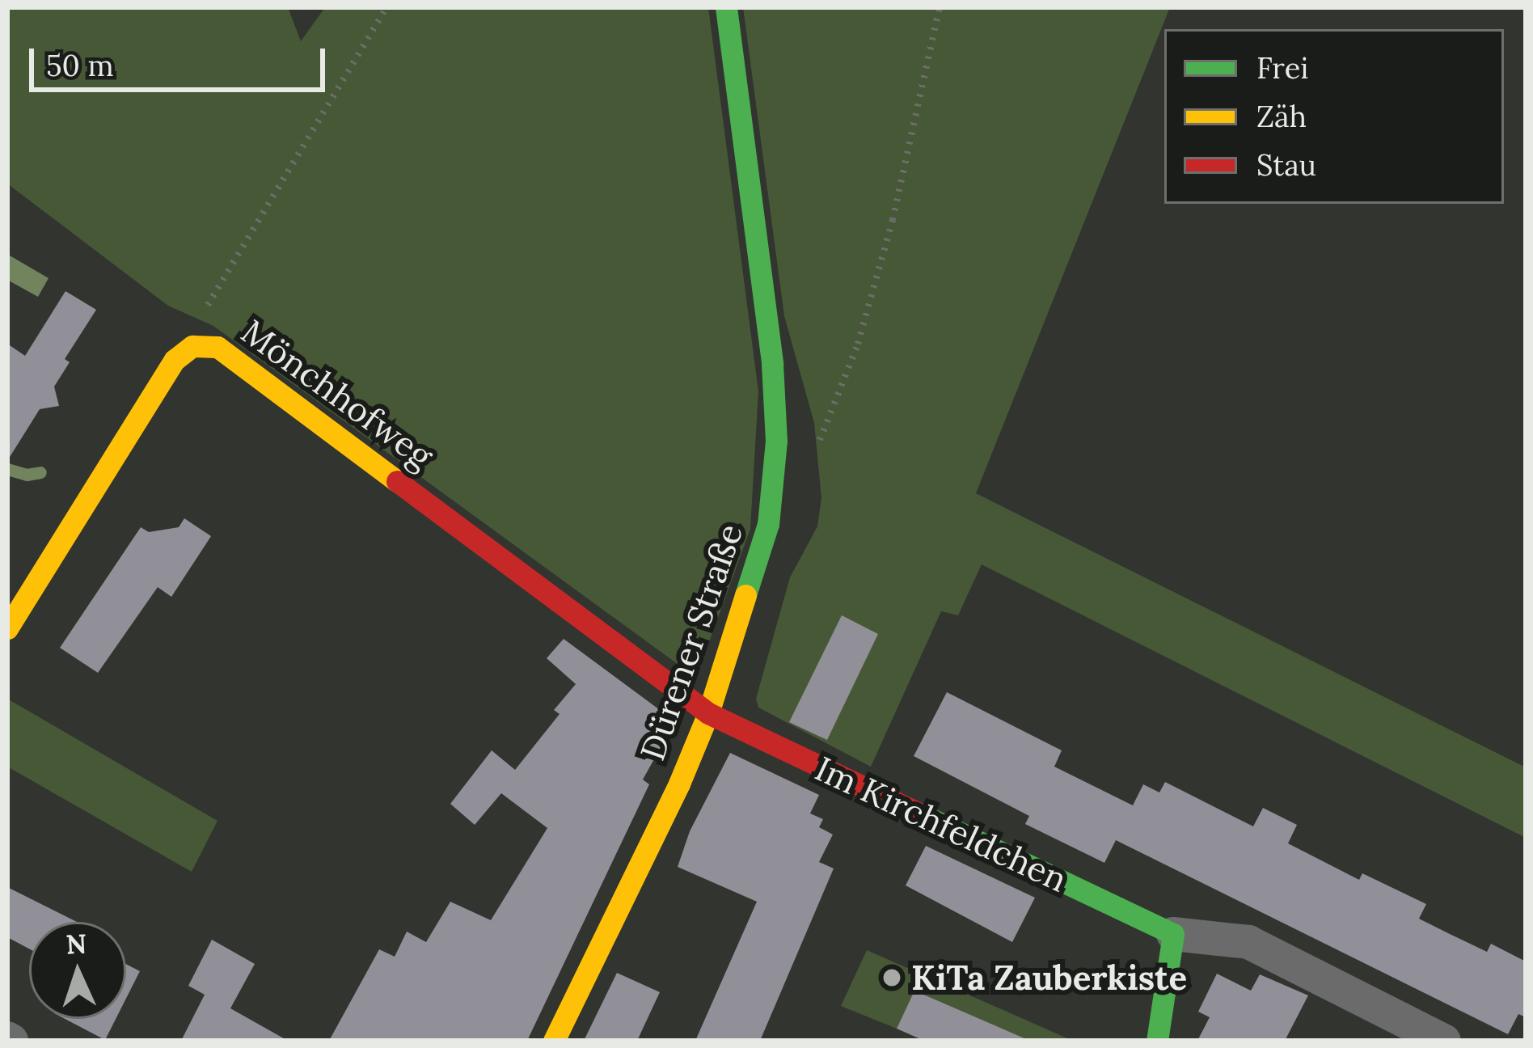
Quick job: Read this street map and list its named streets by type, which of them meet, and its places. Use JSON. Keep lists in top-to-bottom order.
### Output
{
  "streets": {
    "street": ["Mönchhofweg", "Dürener Straße", "Im Kirchfeldchen"]
  },
  "crossings": [
    ["Mönchhofweg", "Dürener Straße"],
    ["Mönchhofweg", "Im Kirchfeldchen"],
    ["Dürener Straße", "Im Kirchfeldchen"]
  ],
  "places": ["KiTa Zauberkiste"],
  "legend": ["Frei", "Zäh", "Stau"],
  "scale_bar": "50 m",
  "north": "top"
}
